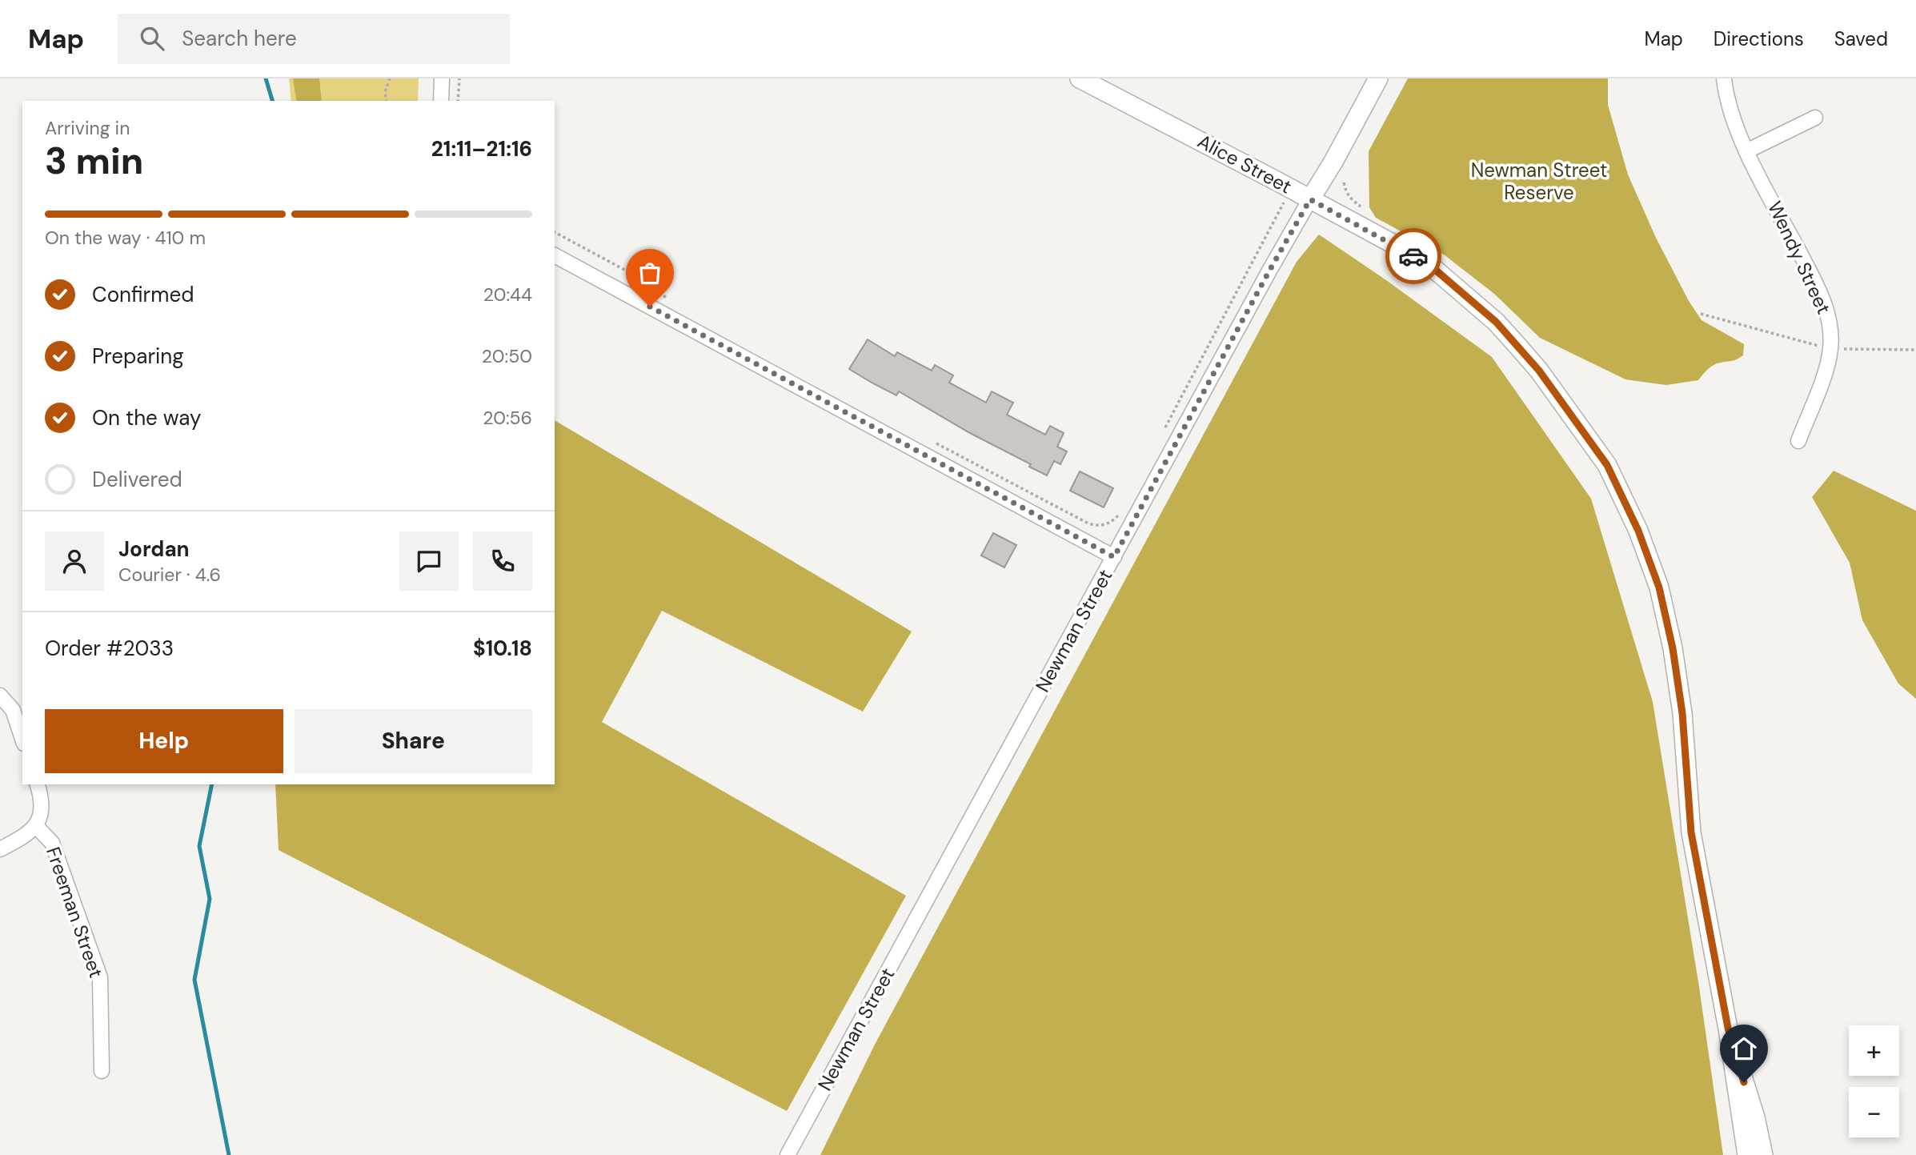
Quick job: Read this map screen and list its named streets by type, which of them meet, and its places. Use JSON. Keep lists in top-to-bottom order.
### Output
{
  "streets": {
    "street": [
      "Alice Street",
      "Wendy Street",
      "Newman Street",
      "Freeman Street"
    ]
  },
  "crossings": [
    ["Alice Street", "Newman Street"]
  ],
  "parks": ["Newman Street Reserve"],
  "page": {
    "header": "Map",
    "search": "Search here",
    "nav": ["Map", "Directions", "Saved"],
    "heading": ["3 min", "Arriving in", "21:11–21:16"],
    "panel": [
      "Jordan",
      "Courier · 4.6",
      "Order #2033",
      "$10.18"
    ],
    "bar": "On the way · 410 m",
    "list": [
      ["Confirmed", "20:44"],
      ["Preparing", "20:50"],
      ["On the way", "20:56"],
      "Delivered"
    ],
    "buttons": ["Help", "Share"],
    "map_buttons": ["+", "−"]
  }
}
